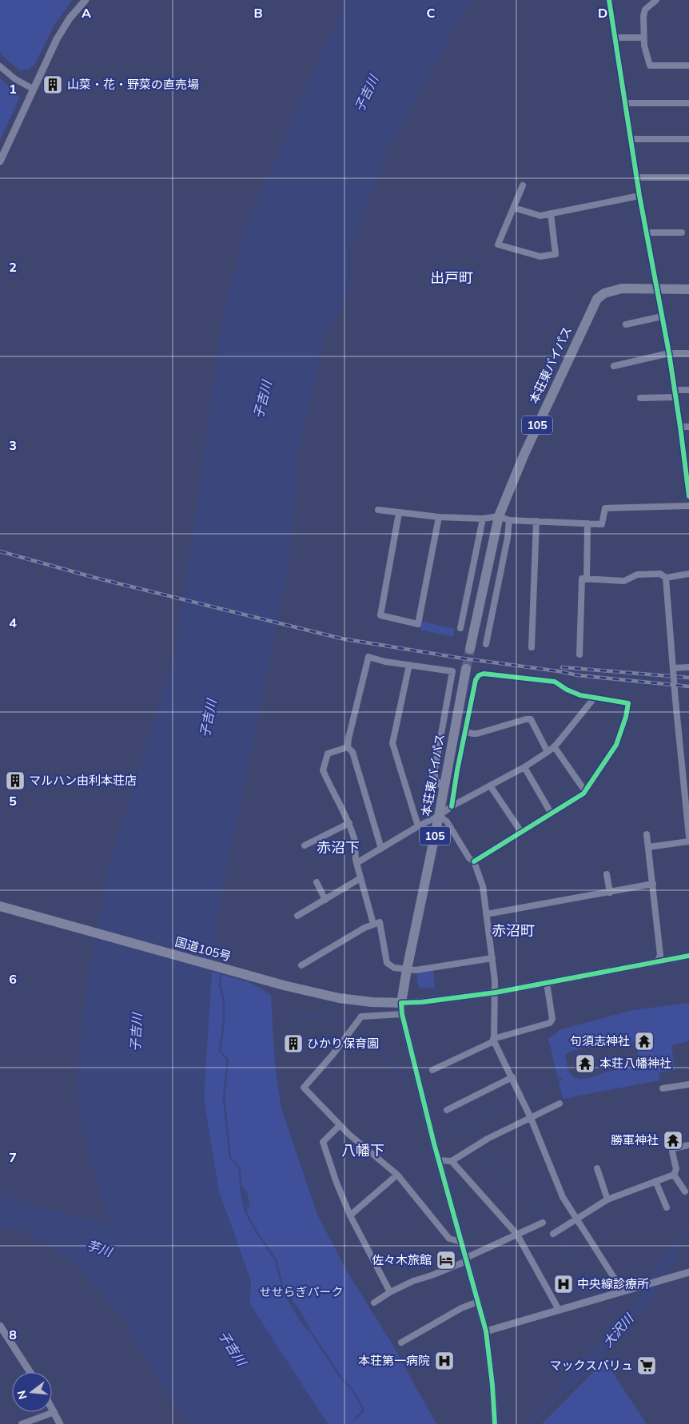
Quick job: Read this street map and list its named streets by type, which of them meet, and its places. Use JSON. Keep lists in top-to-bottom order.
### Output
{
  "streets": {
    "highway": ["本荘東バイパス", "105", "国道105号"]
  },
  "crossings": [
    ["本荘東バイパス", "国道105号"]
  ],
  "districts": [
    "出戸町",
    "赤沼下",
    "赤沼町",
    "八幡下"
  ],
  "water": ["子吉川", "芋川", "大沢川"],
  "parks": ["せせらぎパーク"],
  "places": {
    "building": ["山菜・花・野菜の直売場", "マルハン由利本荘店", "ひかり保育園"],
    "temple": ["句須志神社", "本荘八幡神社", "勝軍神社"],
    "hotel": ["佐々木旅館"],
    "hospital": ["中央線診療所", "本荘第一病院"],
    "supermarket": ["マックスバリュ"]
  },
  "north": "left",
  "grid": {
    "columns": [
      "A",
      "B",
      "C",
      "D"
    ],
    "rows": [
      "1",
      "2",
      "3",
      "4",
      "5",
      "6",
      "7",
      "8"
    ]
  }
}
